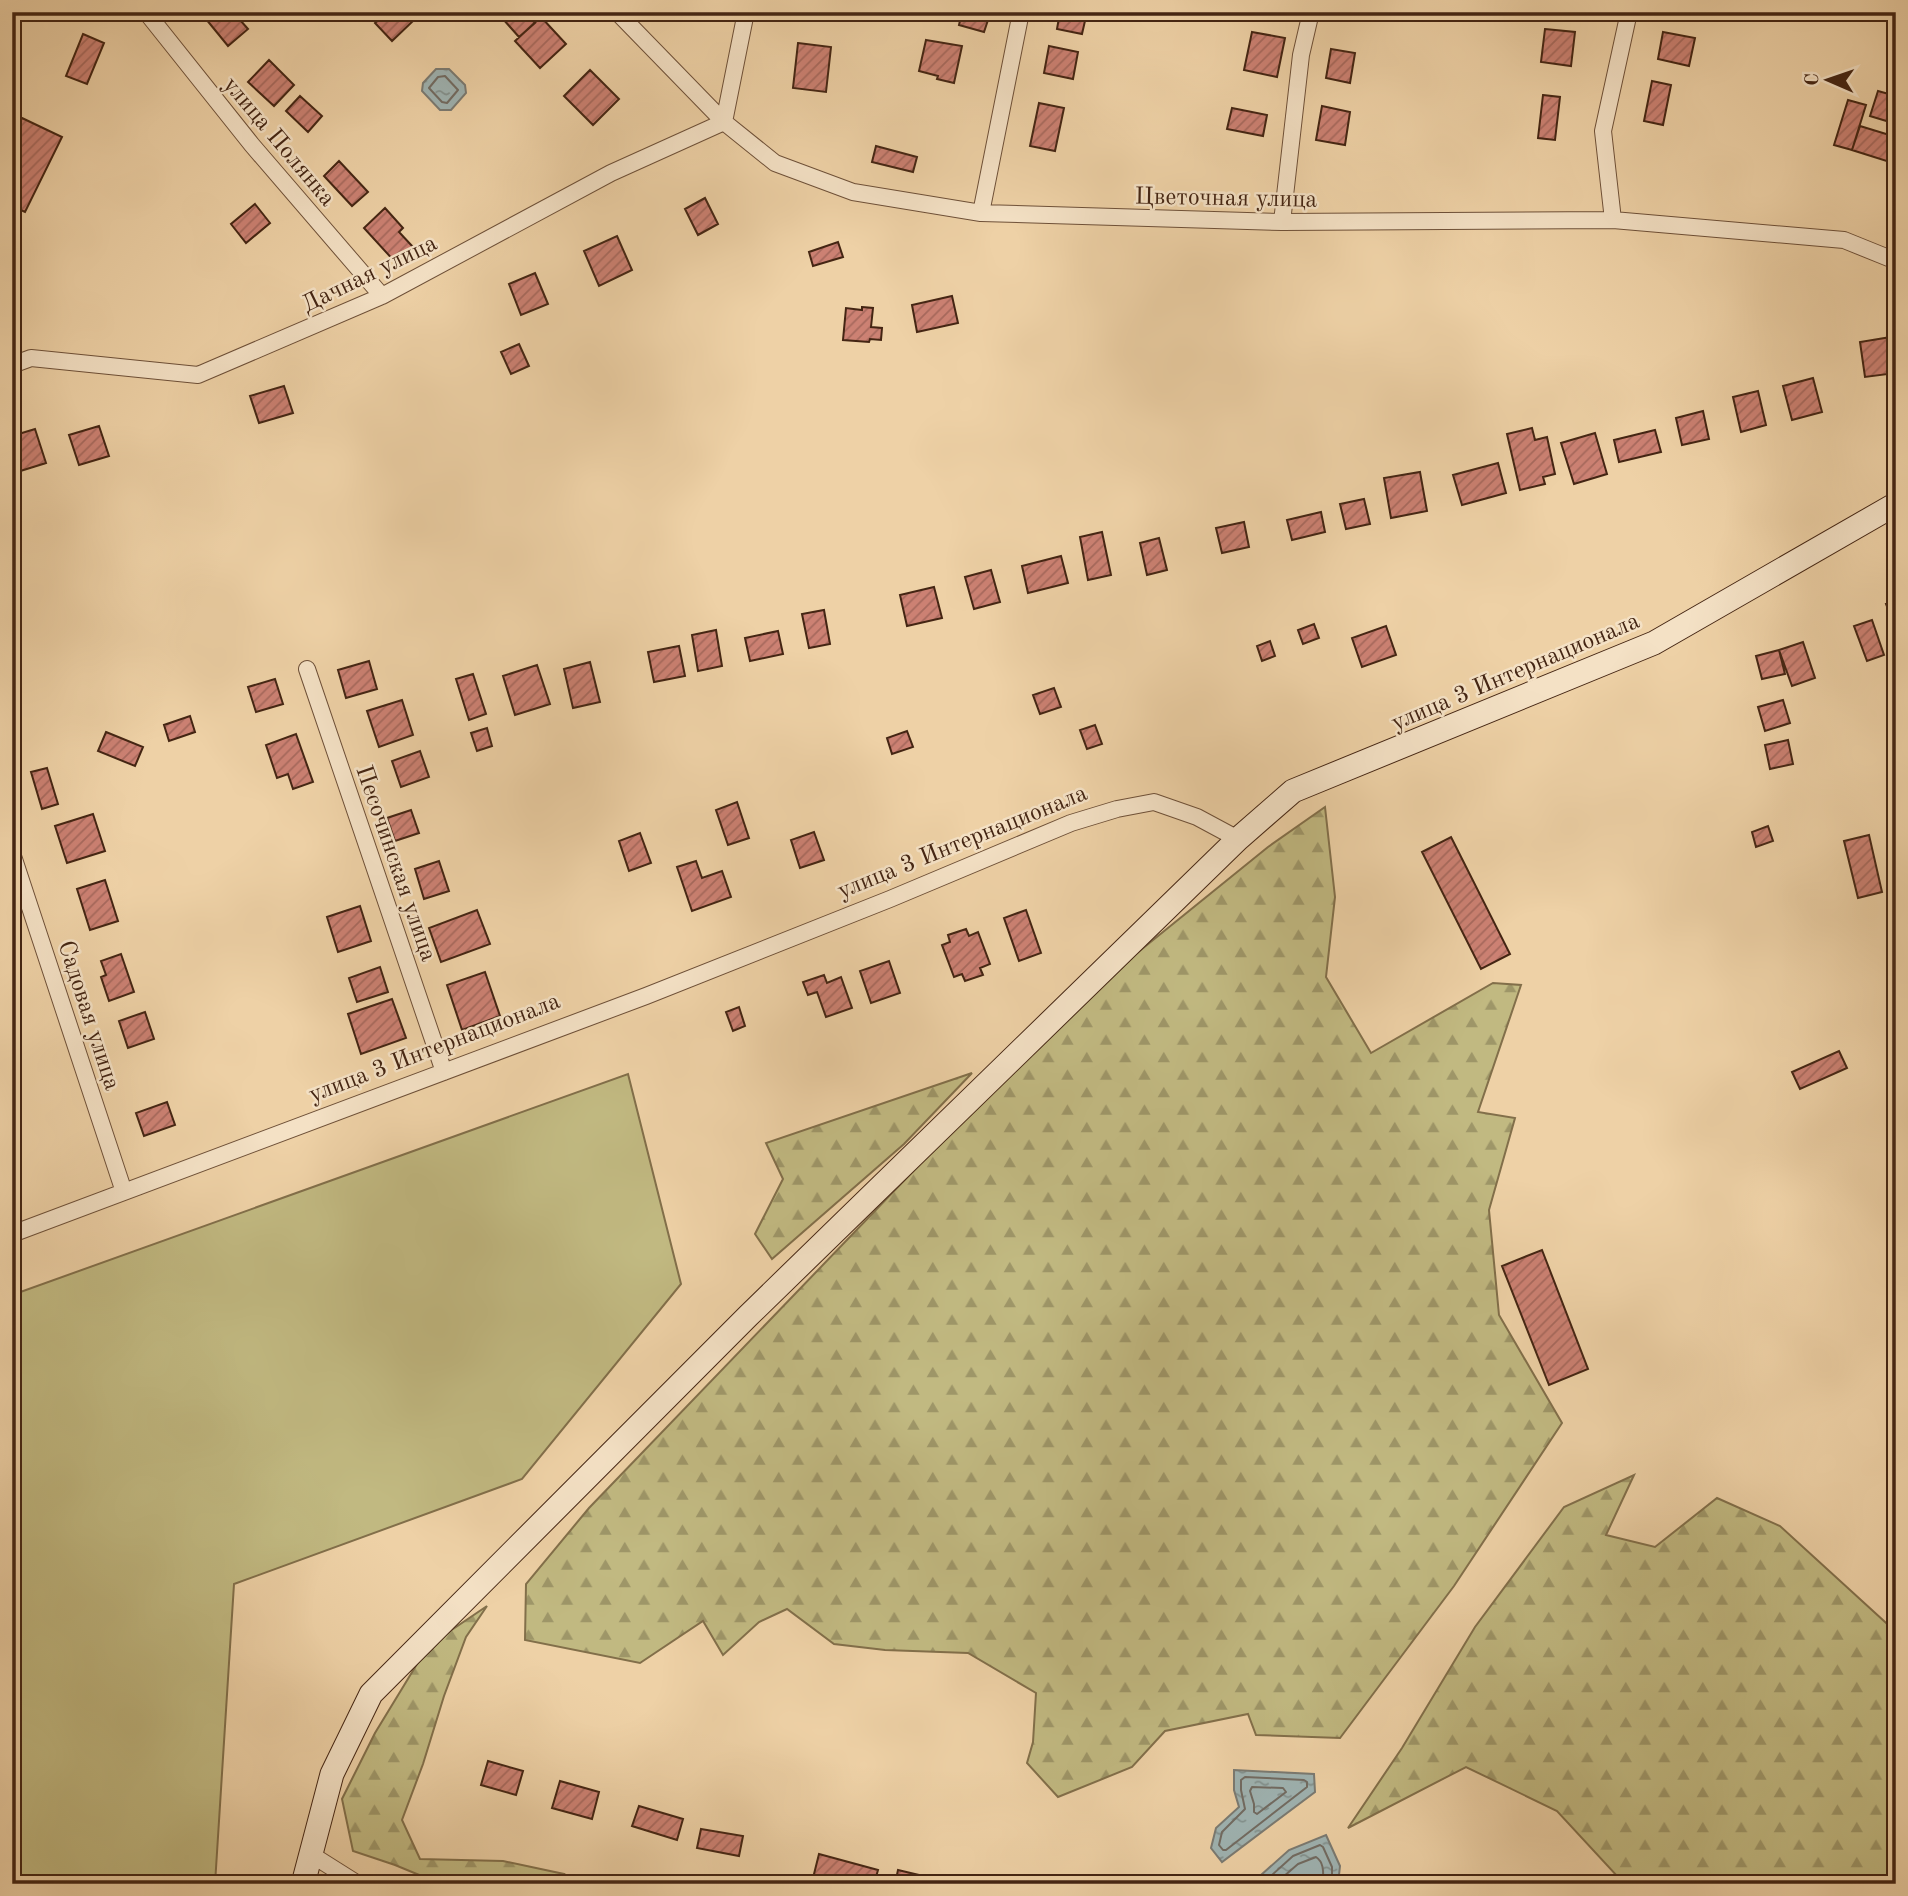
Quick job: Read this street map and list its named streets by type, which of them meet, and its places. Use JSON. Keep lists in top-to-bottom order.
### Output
{
  "streets": {
    "street": [
      "улица Полянка",
      "Цветочная улица",
      "Дачная улица",
      "улица 3 Интернационала",
      "Песочинская улица",
      "Садовая улица"
    ]
  },
  "crossings": [
    ["улица Полянка", "Дачная улица"],
    ["Цветочная улица", "Дачная улица"],
    ["улица 3 Интернационала", "Песочинская улица"],
    ["улица 3 Интернационала", "Садовая улица"]
  ],
  "north": "left"
}
